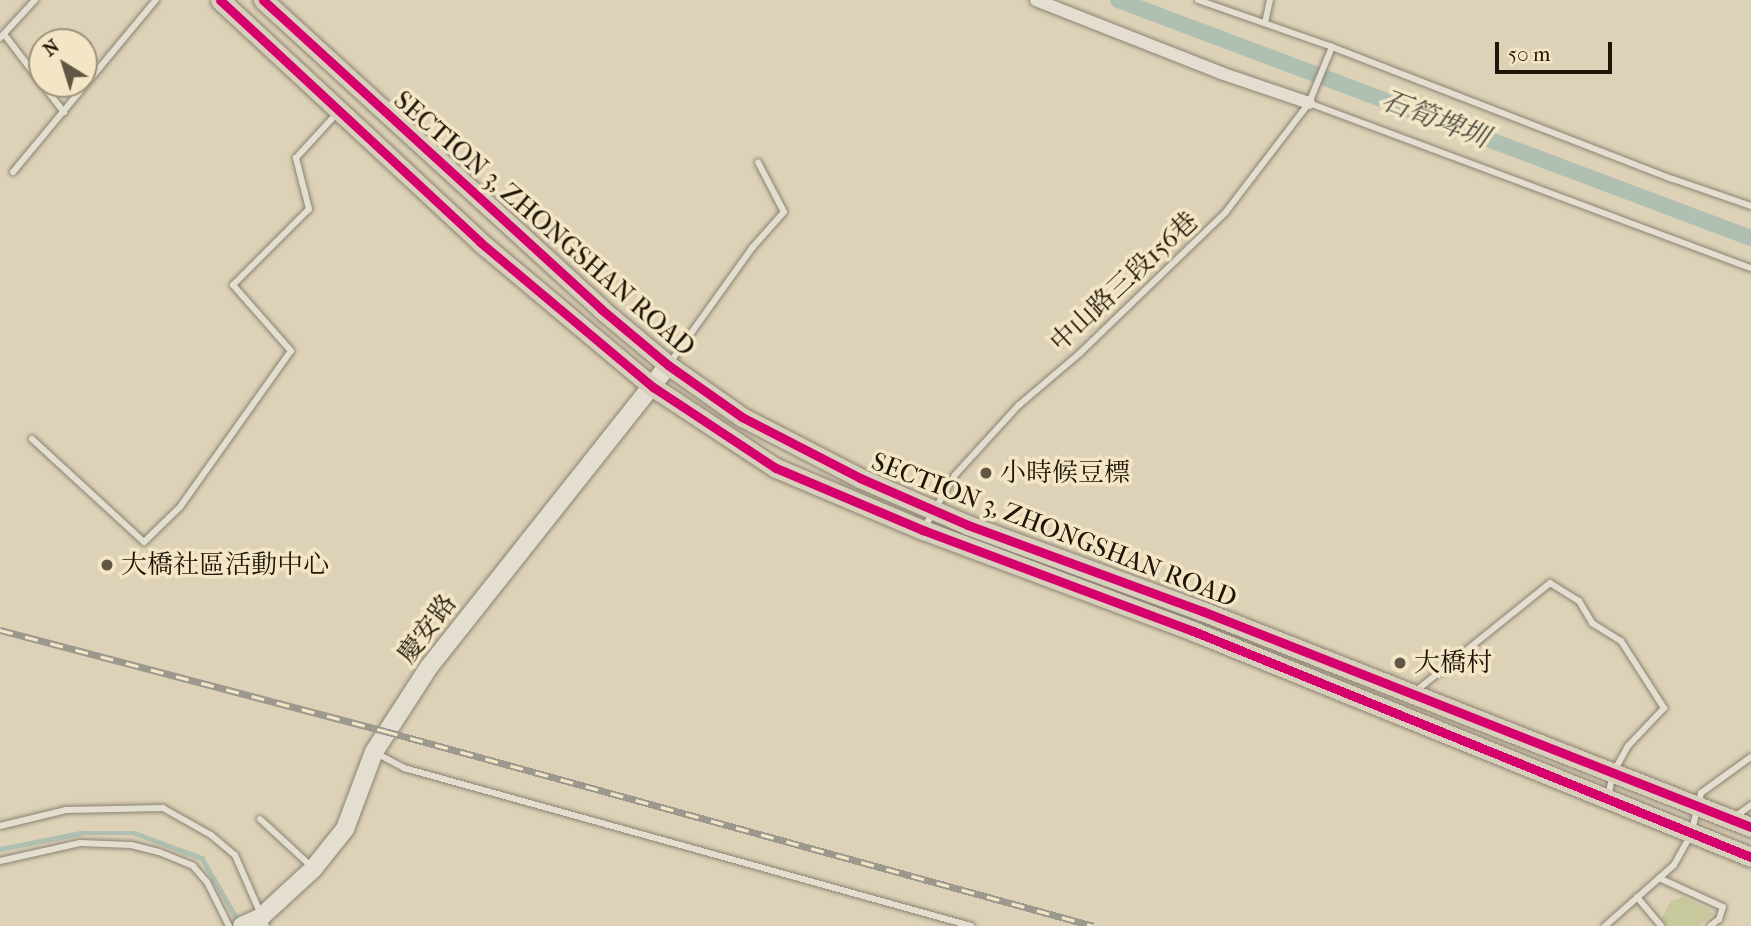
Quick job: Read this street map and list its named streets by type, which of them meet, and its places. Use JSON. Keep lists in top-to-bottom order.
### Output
{
  "streets": {
    "main road": ["SECTION 3, ZHONGSHAN ROAD"],
    "street": ["慶安路"],
    "lane": ["中山路三段156巷"]
  },
  "crossings": [
    ["SECTION 3, ZHONGSHAN ROAD", "中山路三段156巷"],
    ["SECTION 3, ZHONGSHAN ROAD", "慶安路"]
  ],
  "water": ["石筍埤圳"],
  "places": ["小時候豆標", "大橋社區活動中心", "大橋村"],
  "scale_bar": "50 m",
  "north": "top left"
}
